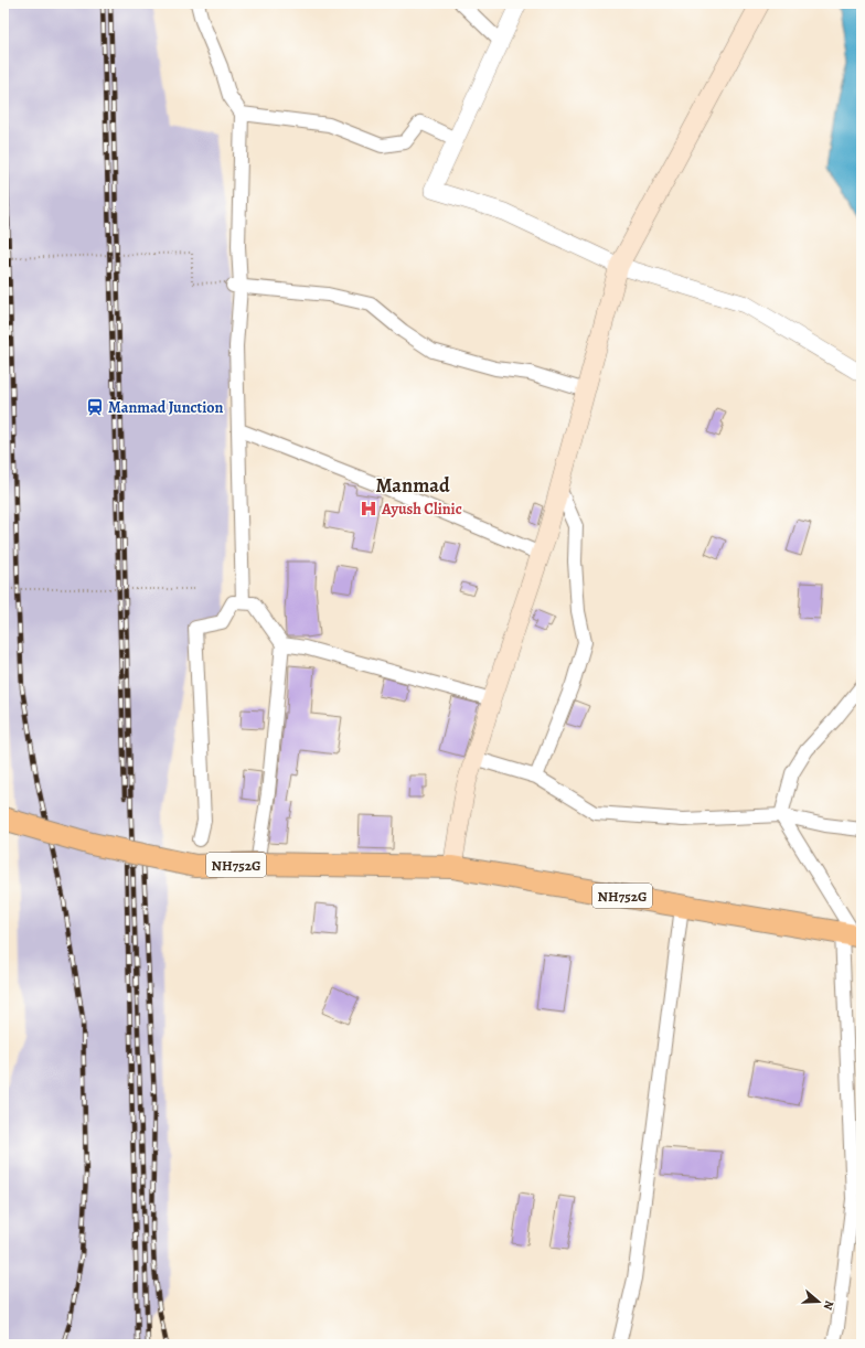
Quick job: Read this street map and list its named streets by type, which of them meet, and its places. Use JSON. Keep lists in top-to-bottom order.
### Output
{
  "streets": {
    "highway": ["NH752G"]
  },
  "districts": ["Manmad"],
  "places": {
    "station": ["Manmad Junction"],
    "hospital": ["Ayush Clinic"]
  },
  "north": "right"
}
